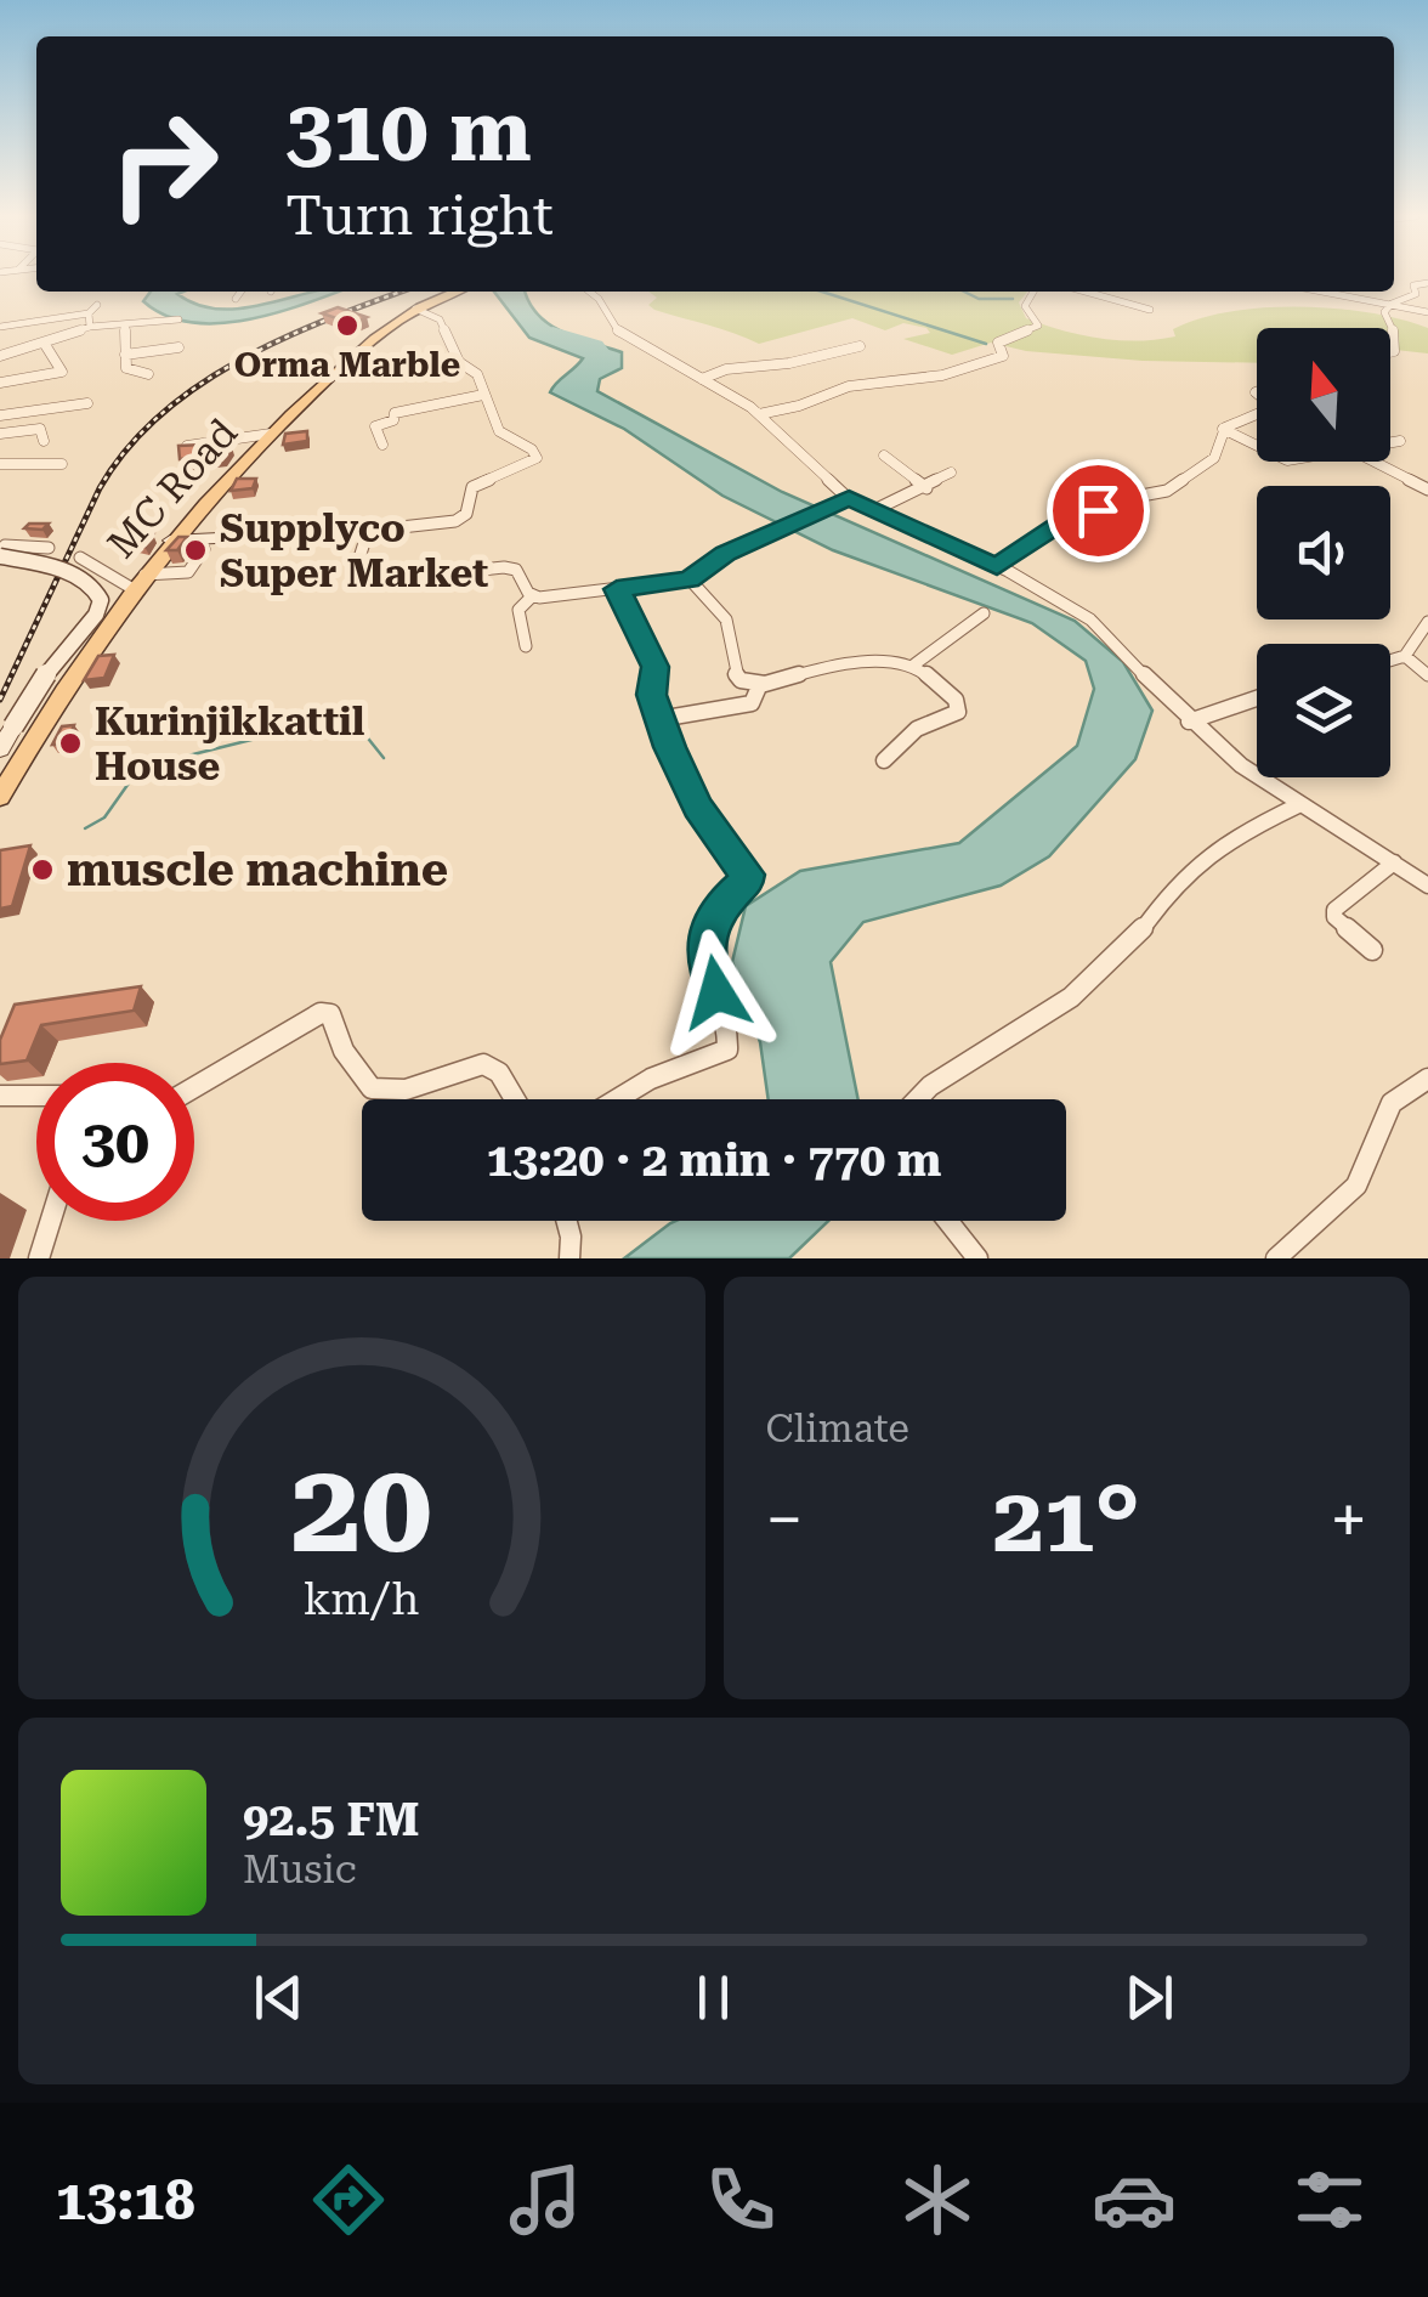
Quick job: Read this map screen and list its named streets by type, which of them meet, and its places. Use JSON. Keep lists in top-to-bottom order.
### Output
{
  "streets": {
    "main road": ["MC Road"]
  },
  "places": [
    "Orma Marble",
    "Supplyco Super Market",
    "Kurinjikkattil House",
    "muscle machine"
  ],
  "north": "top",
  "page": {
    "turn": ["310 m", "Turn right"],
    "limit": "30",
    "trip": "13:20 · 2 min · 770 m",
    "tile": "Climate",
    "heat": ["−", "21°", "+"],
    "song": ["92.5 FM", "Music"],
    "tabs": "13:18",
    "gauge": ["20", "km/h"]
  }
}
